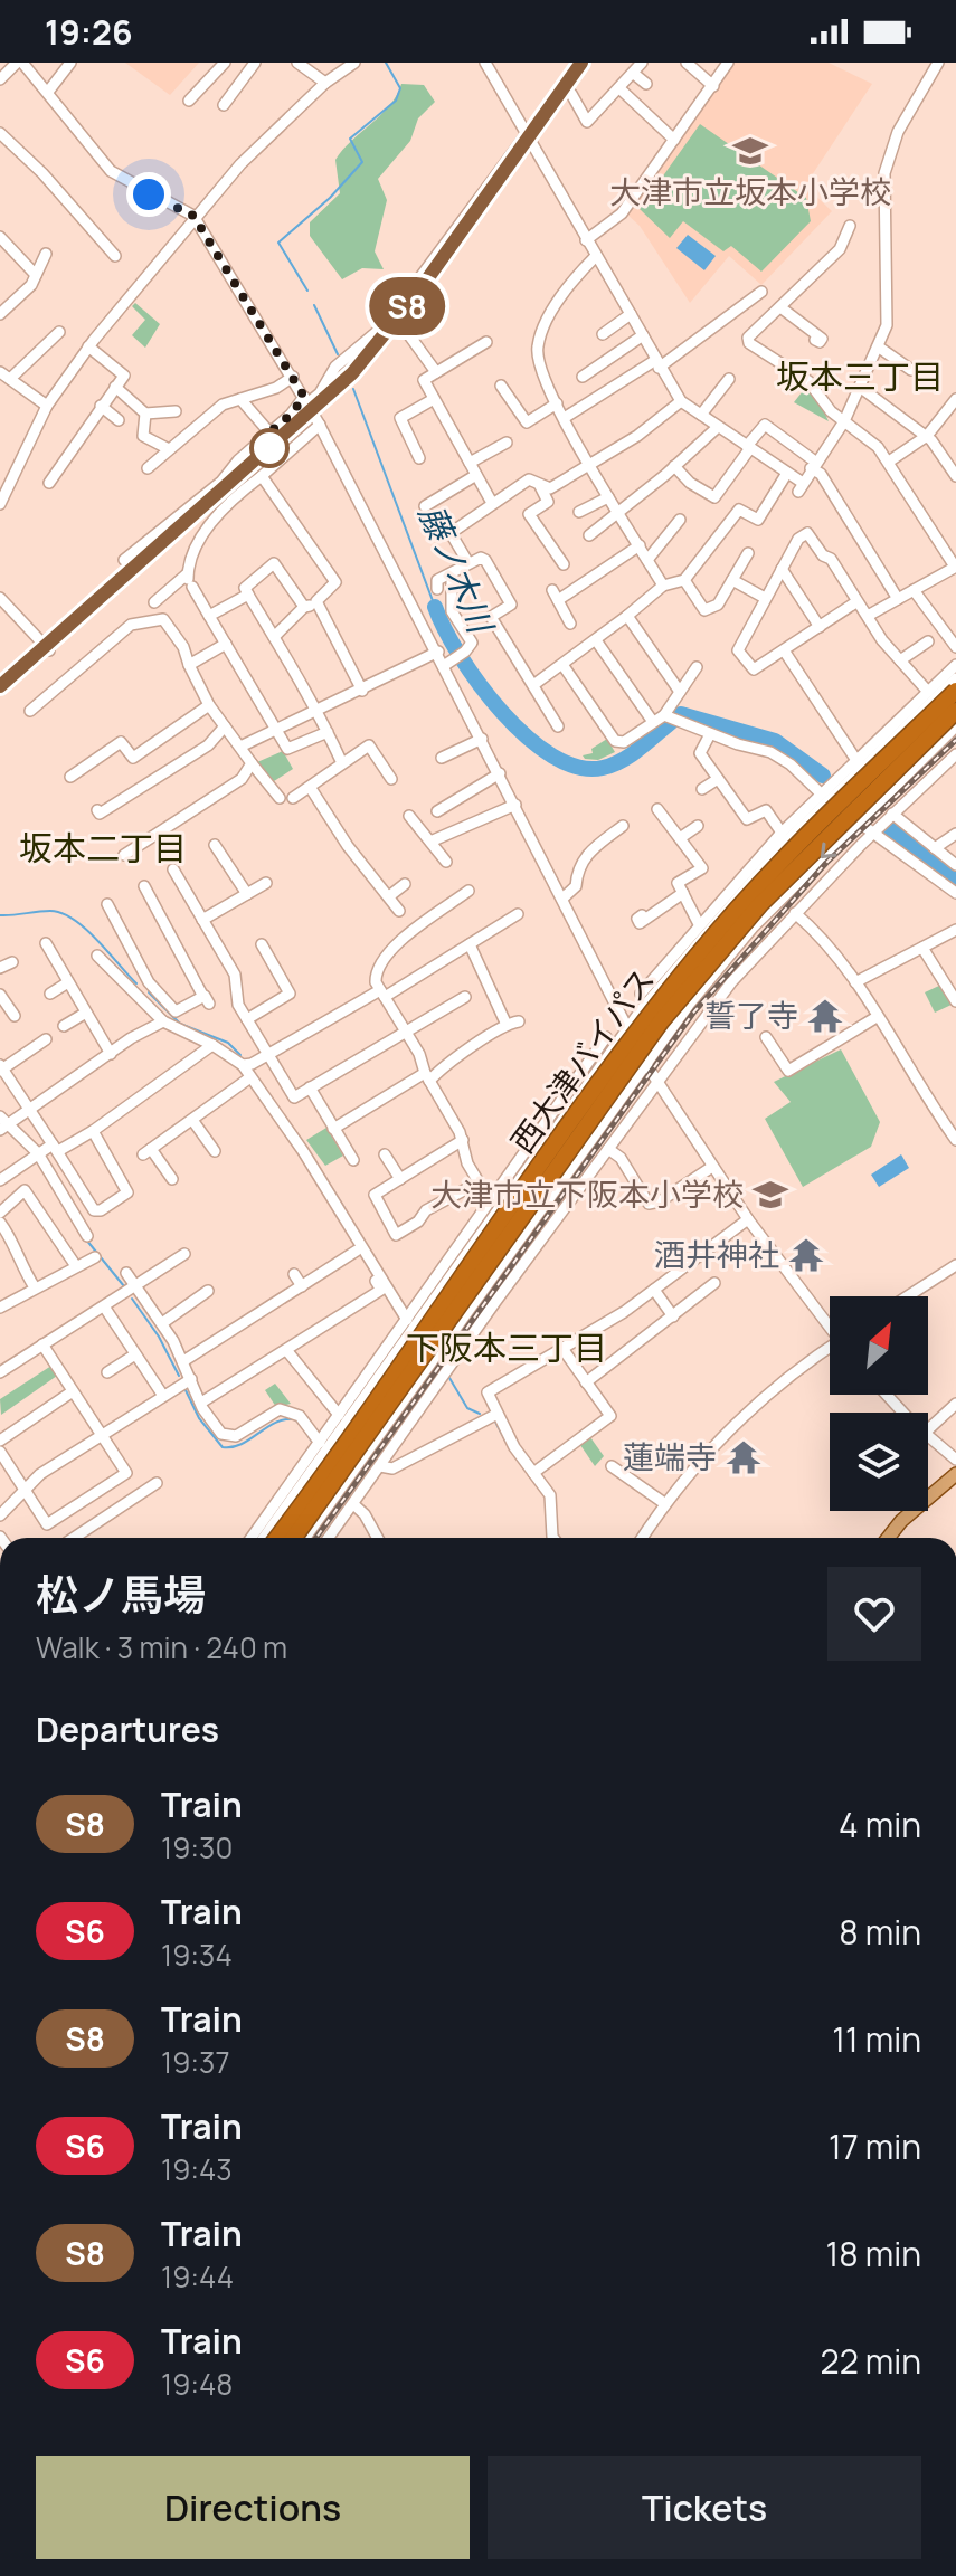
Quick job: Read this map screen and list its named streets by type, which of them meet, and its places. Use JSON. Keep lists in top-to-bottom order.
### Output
{
  "streets": {
    "highway": ["西大津バイパス"]
  },
  "districts": ["坂本三丁目", "坂本二丁目", "下阪本三丁目"],
  "water": ["藤ノ木川"],
  "places": {
    "school or university": ["大津市立坂本小学校", "大津市立下阪本小学校"],
    "temple": ["誓了寺", "酒井神社", "蓮端寺"]
  },
  "north": "top right",
  "page": {
    "status": "19:26",
    "on_map": "S8",
    "heading": [
      ["松ノ馬場", "Walk · 3 min · 240 m"],
      "Departures"
    ],
    "list": [
      {
        "mark": "S8",
        "name": "Train",
        "note": "19:30",
        "value": "4 min"
      },
      {
        "mark": "S6",
        "name": "Train",
        "note": "19:34",
        "value": "8 min"
      },
      {
        "mark": "S8",
        "name": "Train",
        "note": "19:37",
        "value": "11 min"
      },
      {
        "mark": "S6",
        "name": "Train",
        "note": "19:43",
        "value": "17 min"
      },
      {
        "mark": "S8",
        "name": "Train",
        "note": "19:44",
        "value": "18 min"
      },
      {
        "mark": "S6",
        "name": "Train",
        "note": "19:48",
        "value": "22 min"
      }
    ],
    "buttons": ["Directions", "Tickets"]
  }
}
